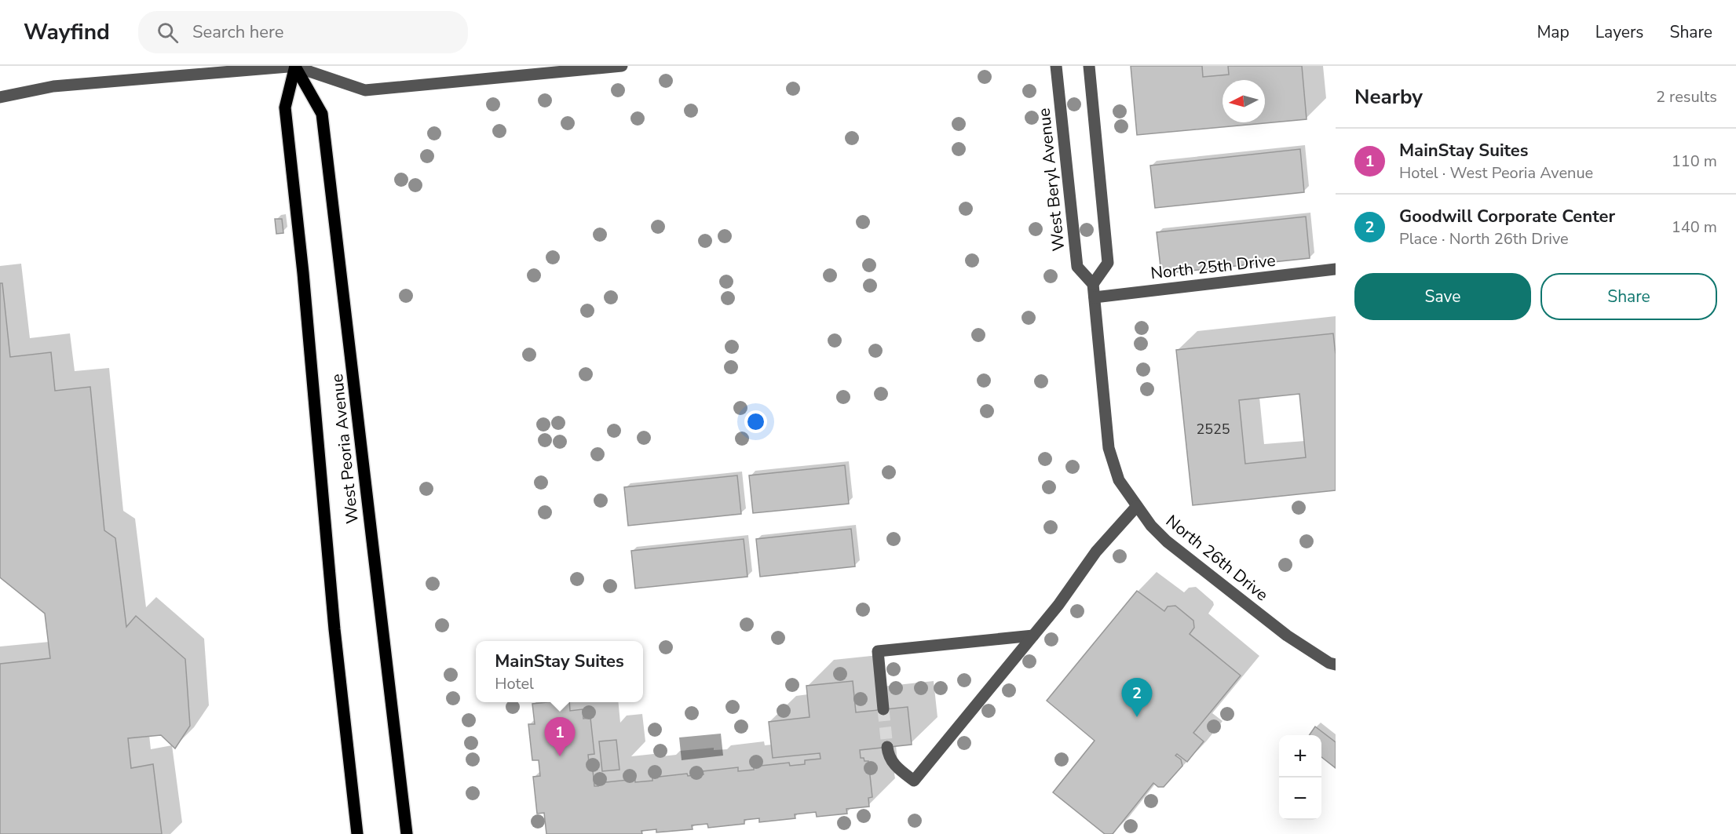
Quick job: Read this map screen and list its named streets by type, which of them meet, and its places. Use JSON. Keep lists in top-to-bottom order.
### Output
{
  "streets": {
    "main road": ["West Peoria Avenue"],
    "street": ["West Beryl Avenue", "North 25th Drive", "North 26th Drive"]
  },
  "crossings": [
    ["North 25th Drive", "North 26th Drive"]
  ],
  "house_numbers": ["2525"],
  "north": "left",
  "page": {
    "header": "Wayfind",
    "search": "Search here",
    "nav": ["Map", "Layers", "Share"],
    "heading": ["Nearby", "2 results"],
    "list": [
      {
        "mark": "1",
        "name": "MainStay Suites",
        "note": "Hotel · West Peoria Avenue",
        "value": "110 m"
      },
      {
        "mark": "2",
        "name": "Goodwill Corporate Center",
        "note": "Place · North 26th Drive",
        "value": "140 m"
      }
    ],
    "buttons": ["Save", "Share"],
    "popup": ["MainStay Suites", "Hotel"],
    "pins": ["2", "1"],
    "map_buttons": ["+", "−"]
  }
}
